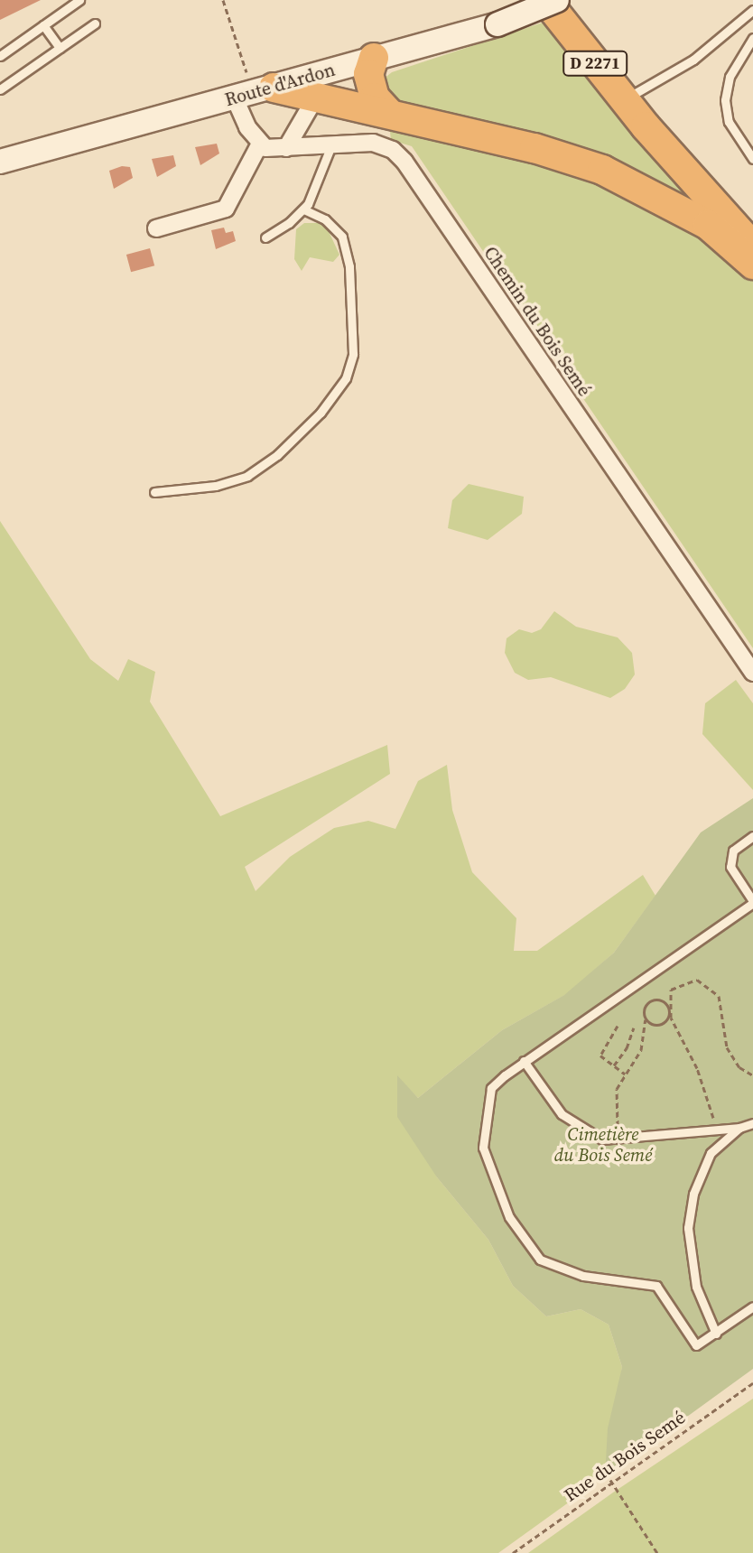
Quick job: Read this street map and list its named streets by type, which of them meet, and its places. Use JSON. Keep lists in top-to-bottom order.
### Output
{
  "streets": {
    "highway": ["D 2271"],
    "main road": ["Route d'Ardon"],
    "street": ["Chemin du Bois Semé"],
    "path": ["Rue du Bois Semé"]
  },
  "parks": ["Cimetière du Bois Semé"]
}
